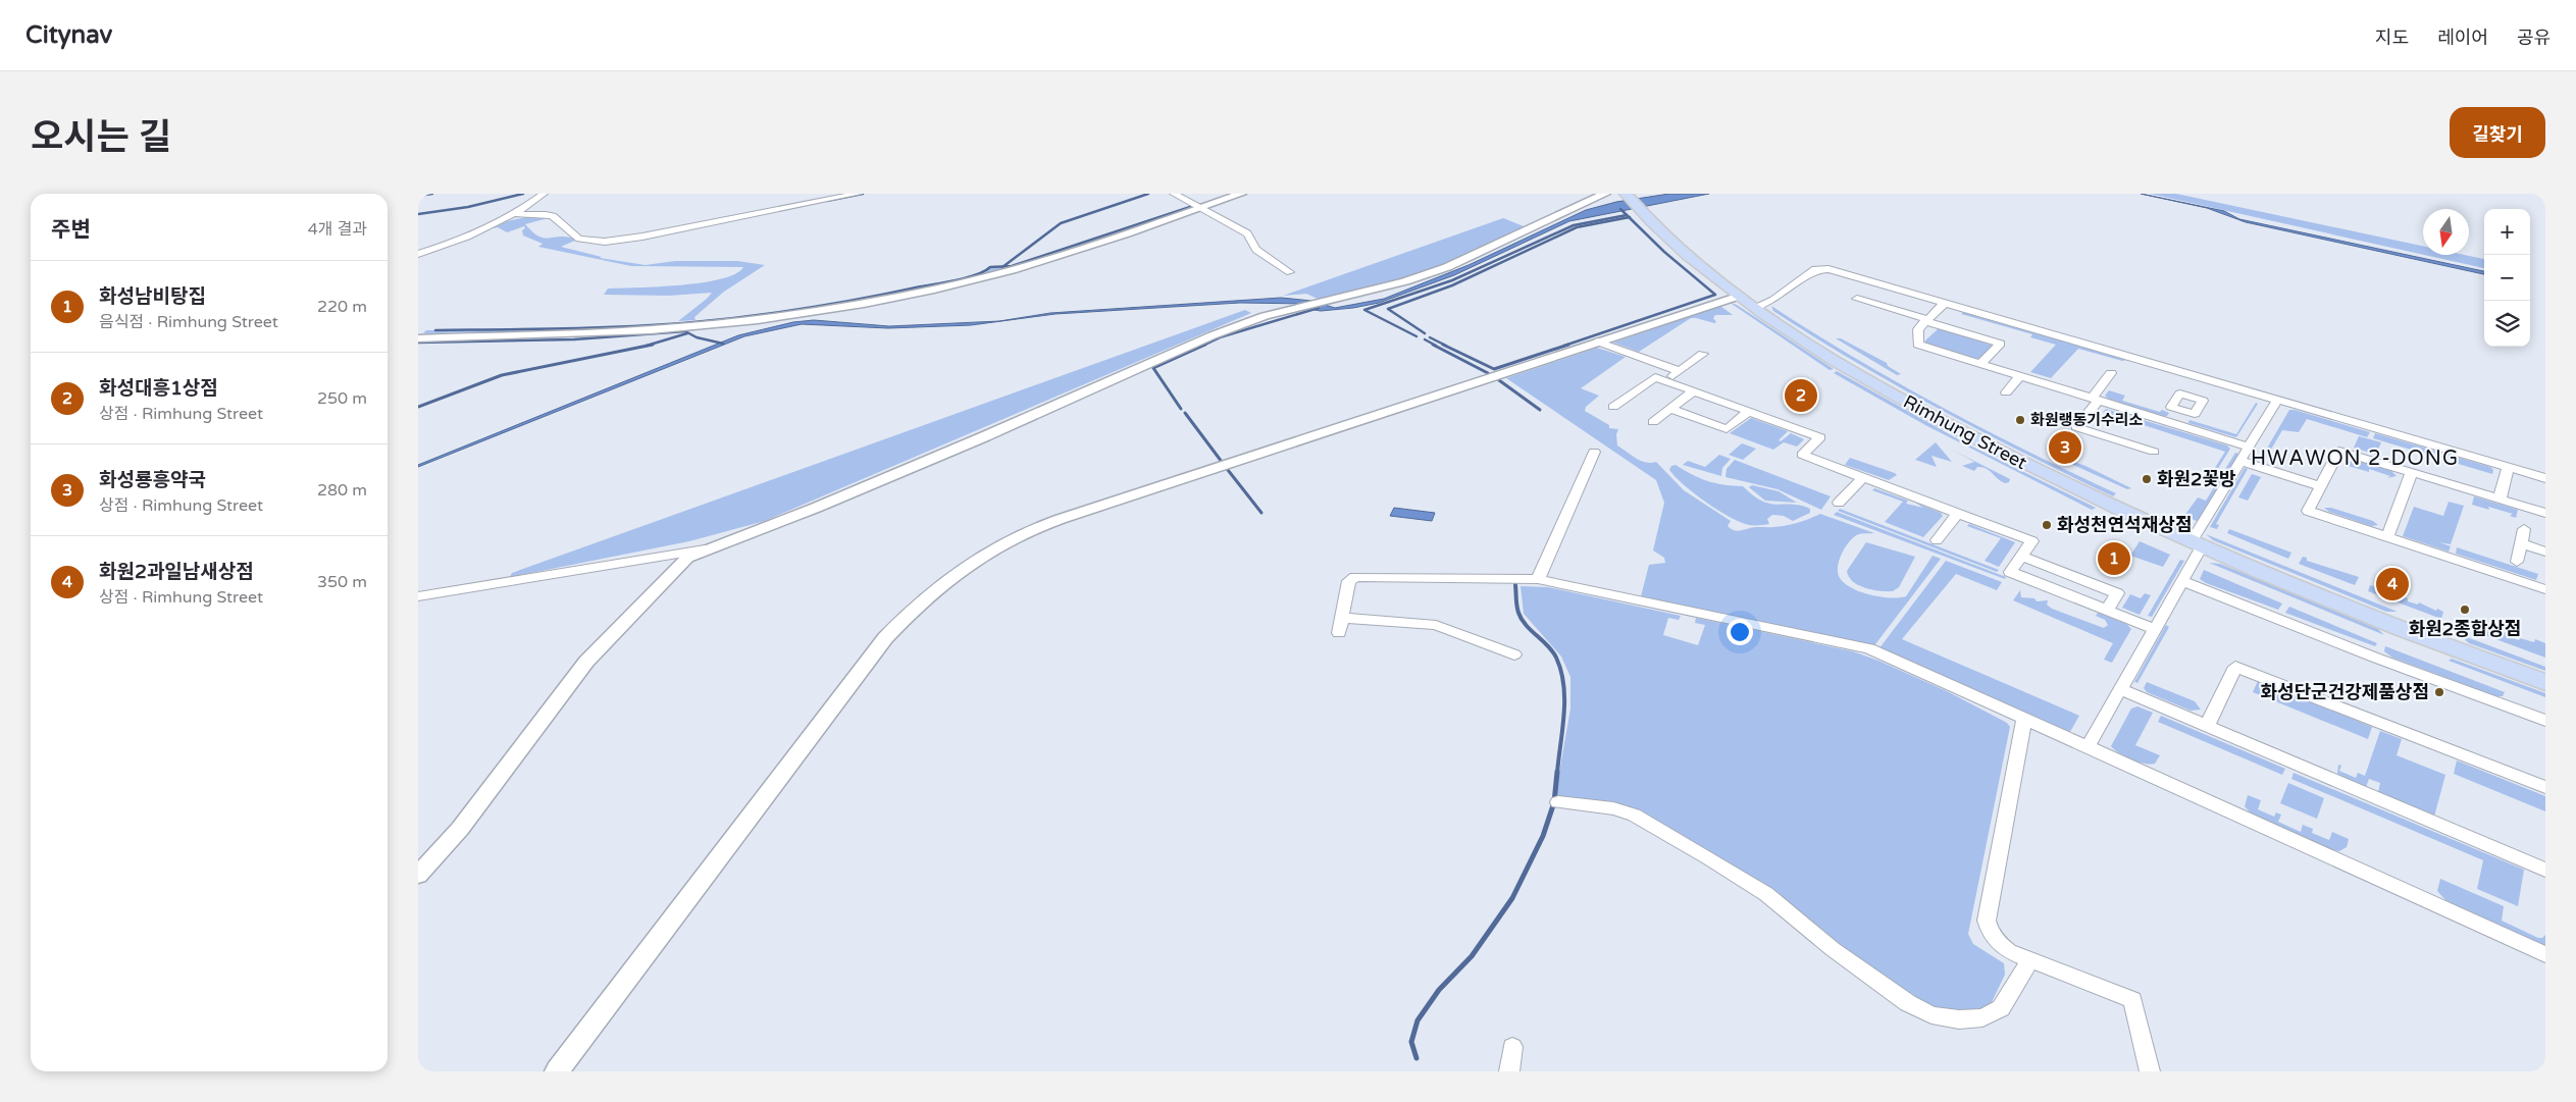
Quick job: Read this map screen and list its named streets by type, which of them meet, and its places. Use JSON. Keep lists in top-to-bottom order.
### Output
{
  "streets": {
    "main road": ["Rimhung Street"]
  },
  "districts": ["HWAWON 2-DONG"],
  "places": [
    "화원랭동기수리소",
    "화원2꽃방",
    "화성천연석재상점",
    "화원2종합상점",
    "화성단군건강제품상점"
  ],
  "north": "bottom",
  "page": {
    "header": "Citynav",
    "nav": ["지도", "레이어", "공유"],
    "title": "오시는 길",
    "buttons": "길찾기",
    "heading": ["주변", "4개 결과"],
    "map_buttons": ["+", "−"],
    "list": [
      {
        "mark": "1",
        "name": "화성남비탕집",
        "note": "음식점 · Rimhung Street",
        "value": "220 m"
      },
      {
        "mark": "2",
        "name": "화성대흥1상점",
        "note": "상점 · Rimhung Street",
        "value": "250 m"
      },
      {
        "mark": "3",
        "name": "화성룡흥약국",
        "note": "상점 · Rimhung Street",
        "value": "280 m"
      },
      {
        "mark": "4",
        "name": "화원2과일남새상점",
        "note": "상점 · Rimhung Street",
        "value": "350 m"
      }
    ],
    "pins": [
      "2",
      "3",
      "1",
      "4"
    ]
  }
}
